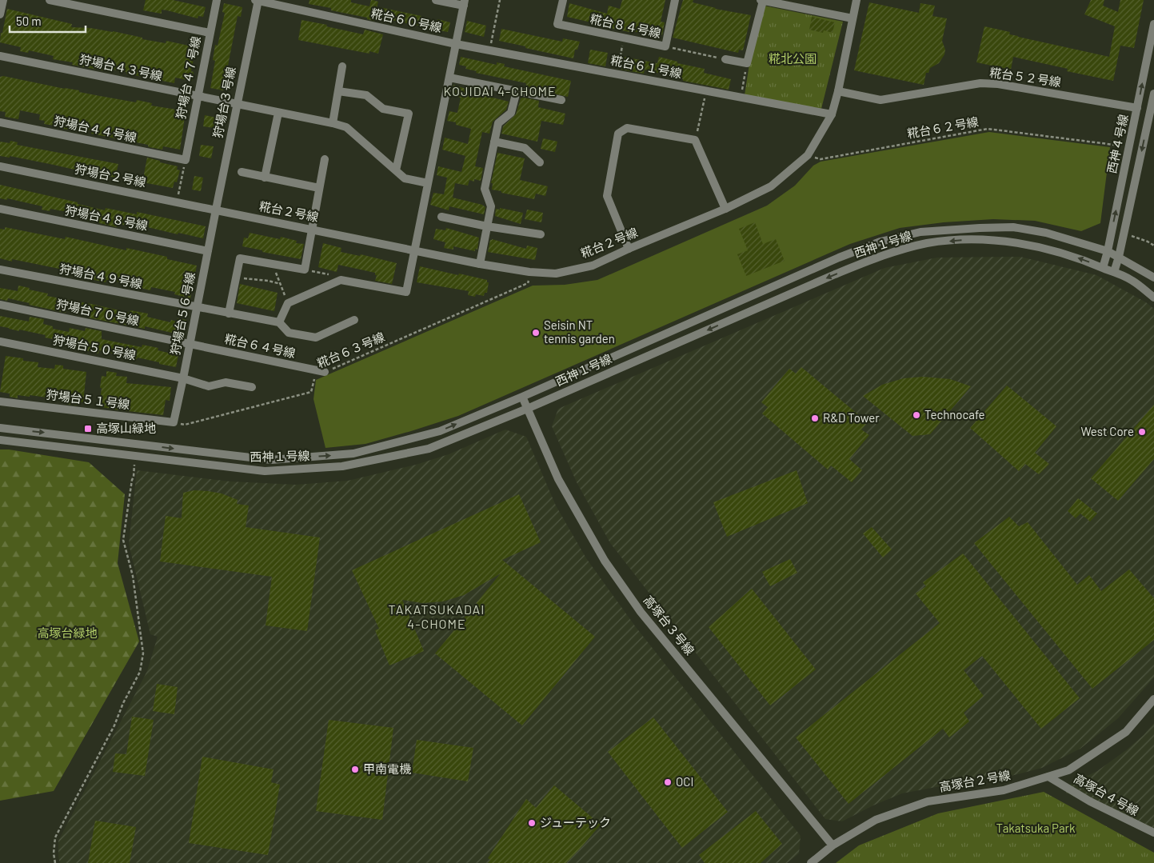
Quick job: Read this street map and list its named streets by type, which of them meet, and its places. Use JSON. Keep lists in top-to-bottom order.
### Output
{
  "streets": {
    "street": [
      "糀台６０号線",
      "糀台８４号線",
      "糀台６１号線",
      "狩場台４３号線",
      "狩場台４７号線",
      "糀台５２号線",
      "狩場台３号線",
      "狩場台４４号線",
      "西神４号線",
      "狩場台２号線",
      "糀台２号線",
      "狩場台４８号線",
      "西神１号線",
      "狩場台４９号線",
      "狩場台７０号線",
      "狩場台５６号線",
      "糀台６４号線",
      "狩場台５０号線",
      "狩場台５１号線",
      "高塚台３号線",
      "高塚台２号線",
      "高塚台４号線"
    ],
    "path": ["糀台６２号線", "糀台６３号線"]
  },
  "crossings": [
    ["糀台６０号線", "糀台６１号線"],
    ["糀台６０号線", "狩場台３号線"],
    ["糀台６１号線", "糀台２号線"],
    ["狩場台４３号線", "狩場台４７号線"],
    ["狩場台４３号線", "狩場台３号線"],
    ["狩場台４７号線", "狩場台４４号線"],
    ["糀台５２号線", "西神４号線"],
    ["糀台５２号線", "糀台２号線"],
    ["狩場台３号線", "狩場台２号線"],
    ["狩場台３号線", "糀台２号線"],
    ["狩場台３号線", "狩場台５６号線"],
    ["糀台６２号線", "西神４号線"],
    ["糀台６２号線", "糀台２号線"],
    ["西神４号線", "西神１号線"],
    ["狩場台２号線", "糀台２号線"],
    ["狩場台２号線", "狩場台５６号線"],
    ["糀台２号線", "狩場台５６号線"],
    ["糀台２号線", "糀台６３号線"],
    ["狩場台４８号線", "狩場台５６号線"],
    ["西神１号線", "高塚台３号線"],
    ["狩場台４９号線", "狩場台５６号線"],
    ["狩場台７０号線", "狩場台５６号線"],
    ["狩場台７０号線", "糀台６４号線"],
    ["狩場台５６号線", "糀台６４号線"],
    ["狩場台５６号線", "狩場台５０号線"],
    ["狩場台５６号線", "糀台６３号線"],
    ["狩場台５６号線", "狩場台５１号線"],
    ["糀台６４号線", "糀台６３号線"],
    ["糀台６３号線", "狩場台５１号線"],
    ["高塚台３号線", "高塚台２号線"],
    ["高塚台２号線", "高塚台４号線"]
  ],
  "districts": ["KOJIDAI 4-CHOME", "TAKATSUKADAI 4-CHOME"],
  "parks": ["糀北公園", "高塚台緑地", "Takatsuka Park"],
  "places": {
    "other": [
      "Seisin NT tennis garden",
      "Technocafe",
      "R&D Tower",
      "West Core",
      "甲南電機",
      "OCI",
      "ジューテック"
    ],
    "transit": ["高塚山緑地"]
  },
  "scale_bar": "50 m"
}
